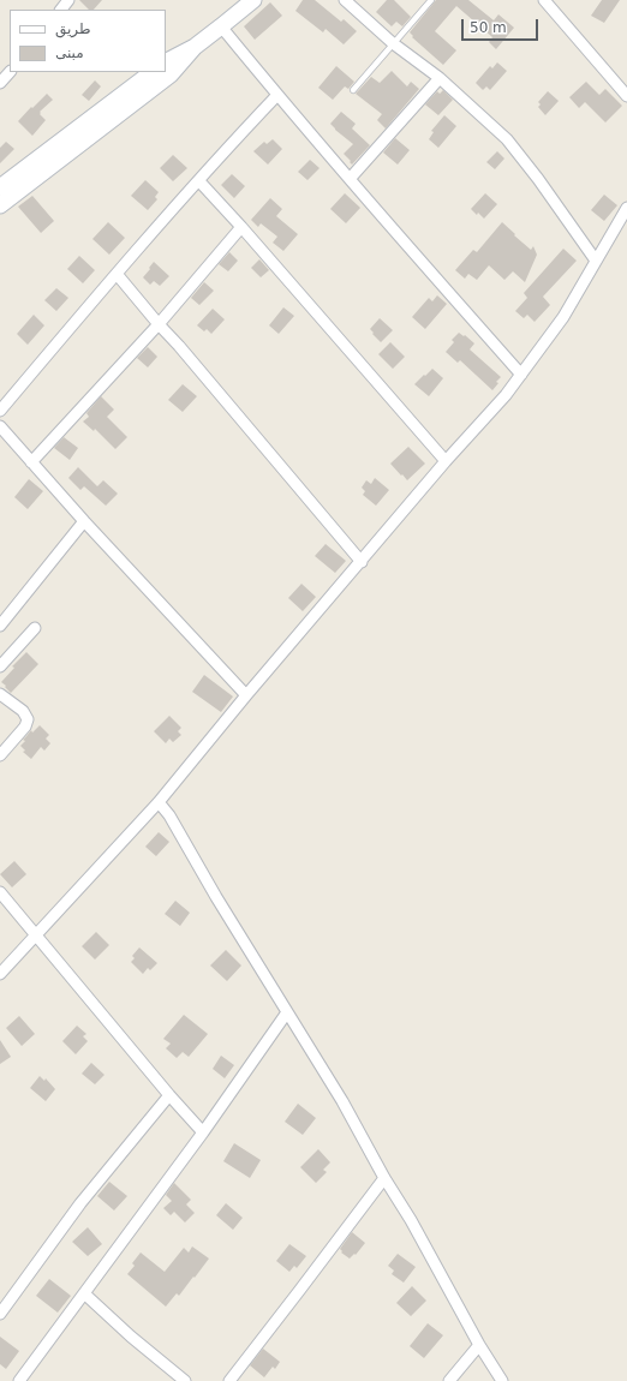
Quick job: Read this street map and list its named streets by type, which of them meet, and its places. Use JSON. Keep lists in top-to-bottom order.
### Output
{
  "legend": ["طريق", "مبنى"],
  "scale_bar": "50 m"
}
